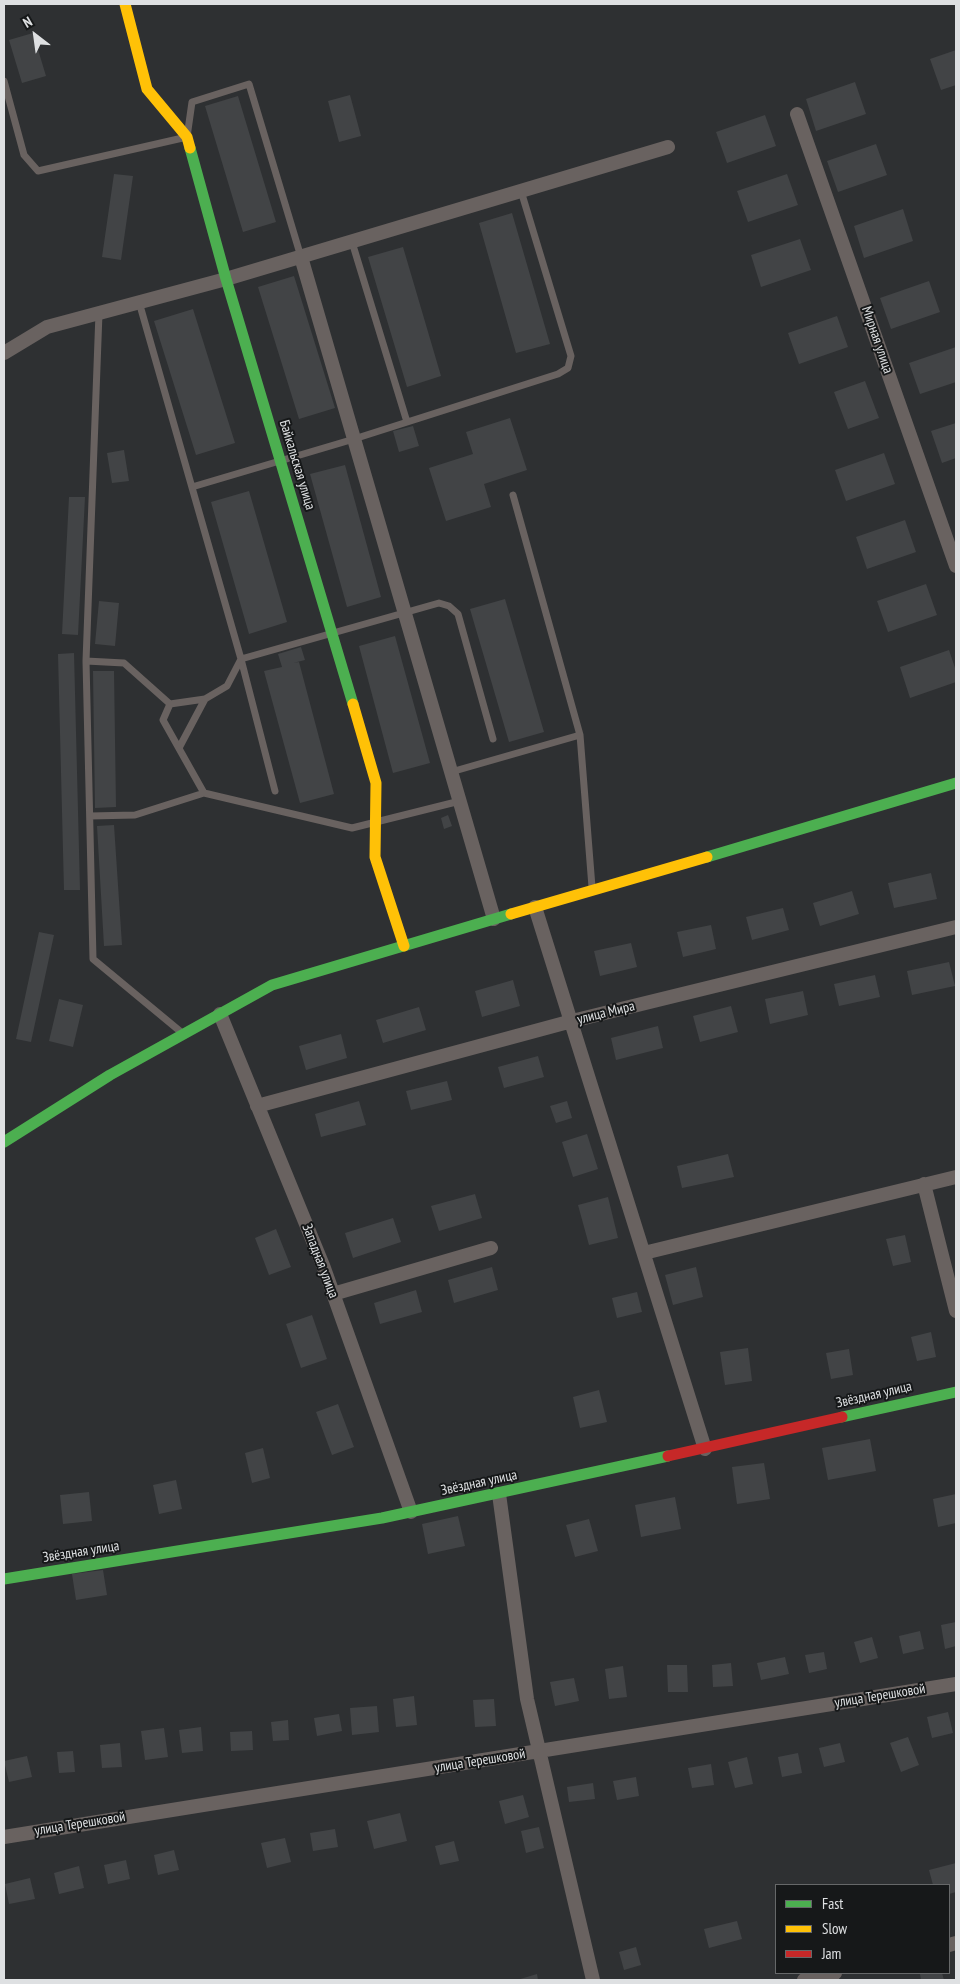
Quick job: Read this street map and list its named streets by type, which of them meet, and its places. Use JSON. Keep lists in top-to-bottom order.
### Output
{
  "streets": {
    "street": [
      "Мирная улица",
      "Байкальская улица",
      "улица Мира",
      "Западная улица",
      "Звёздная улица",
      "улица Терешковой"
    ]
  },
  "crossings": [
    ["улица Мира", "Западная улица"],
    ["Западная улица", "Звёздная улица"]
  ],
  "legend": ["Fast", "Slow", "Jam"],
  "north": "top left"
}
